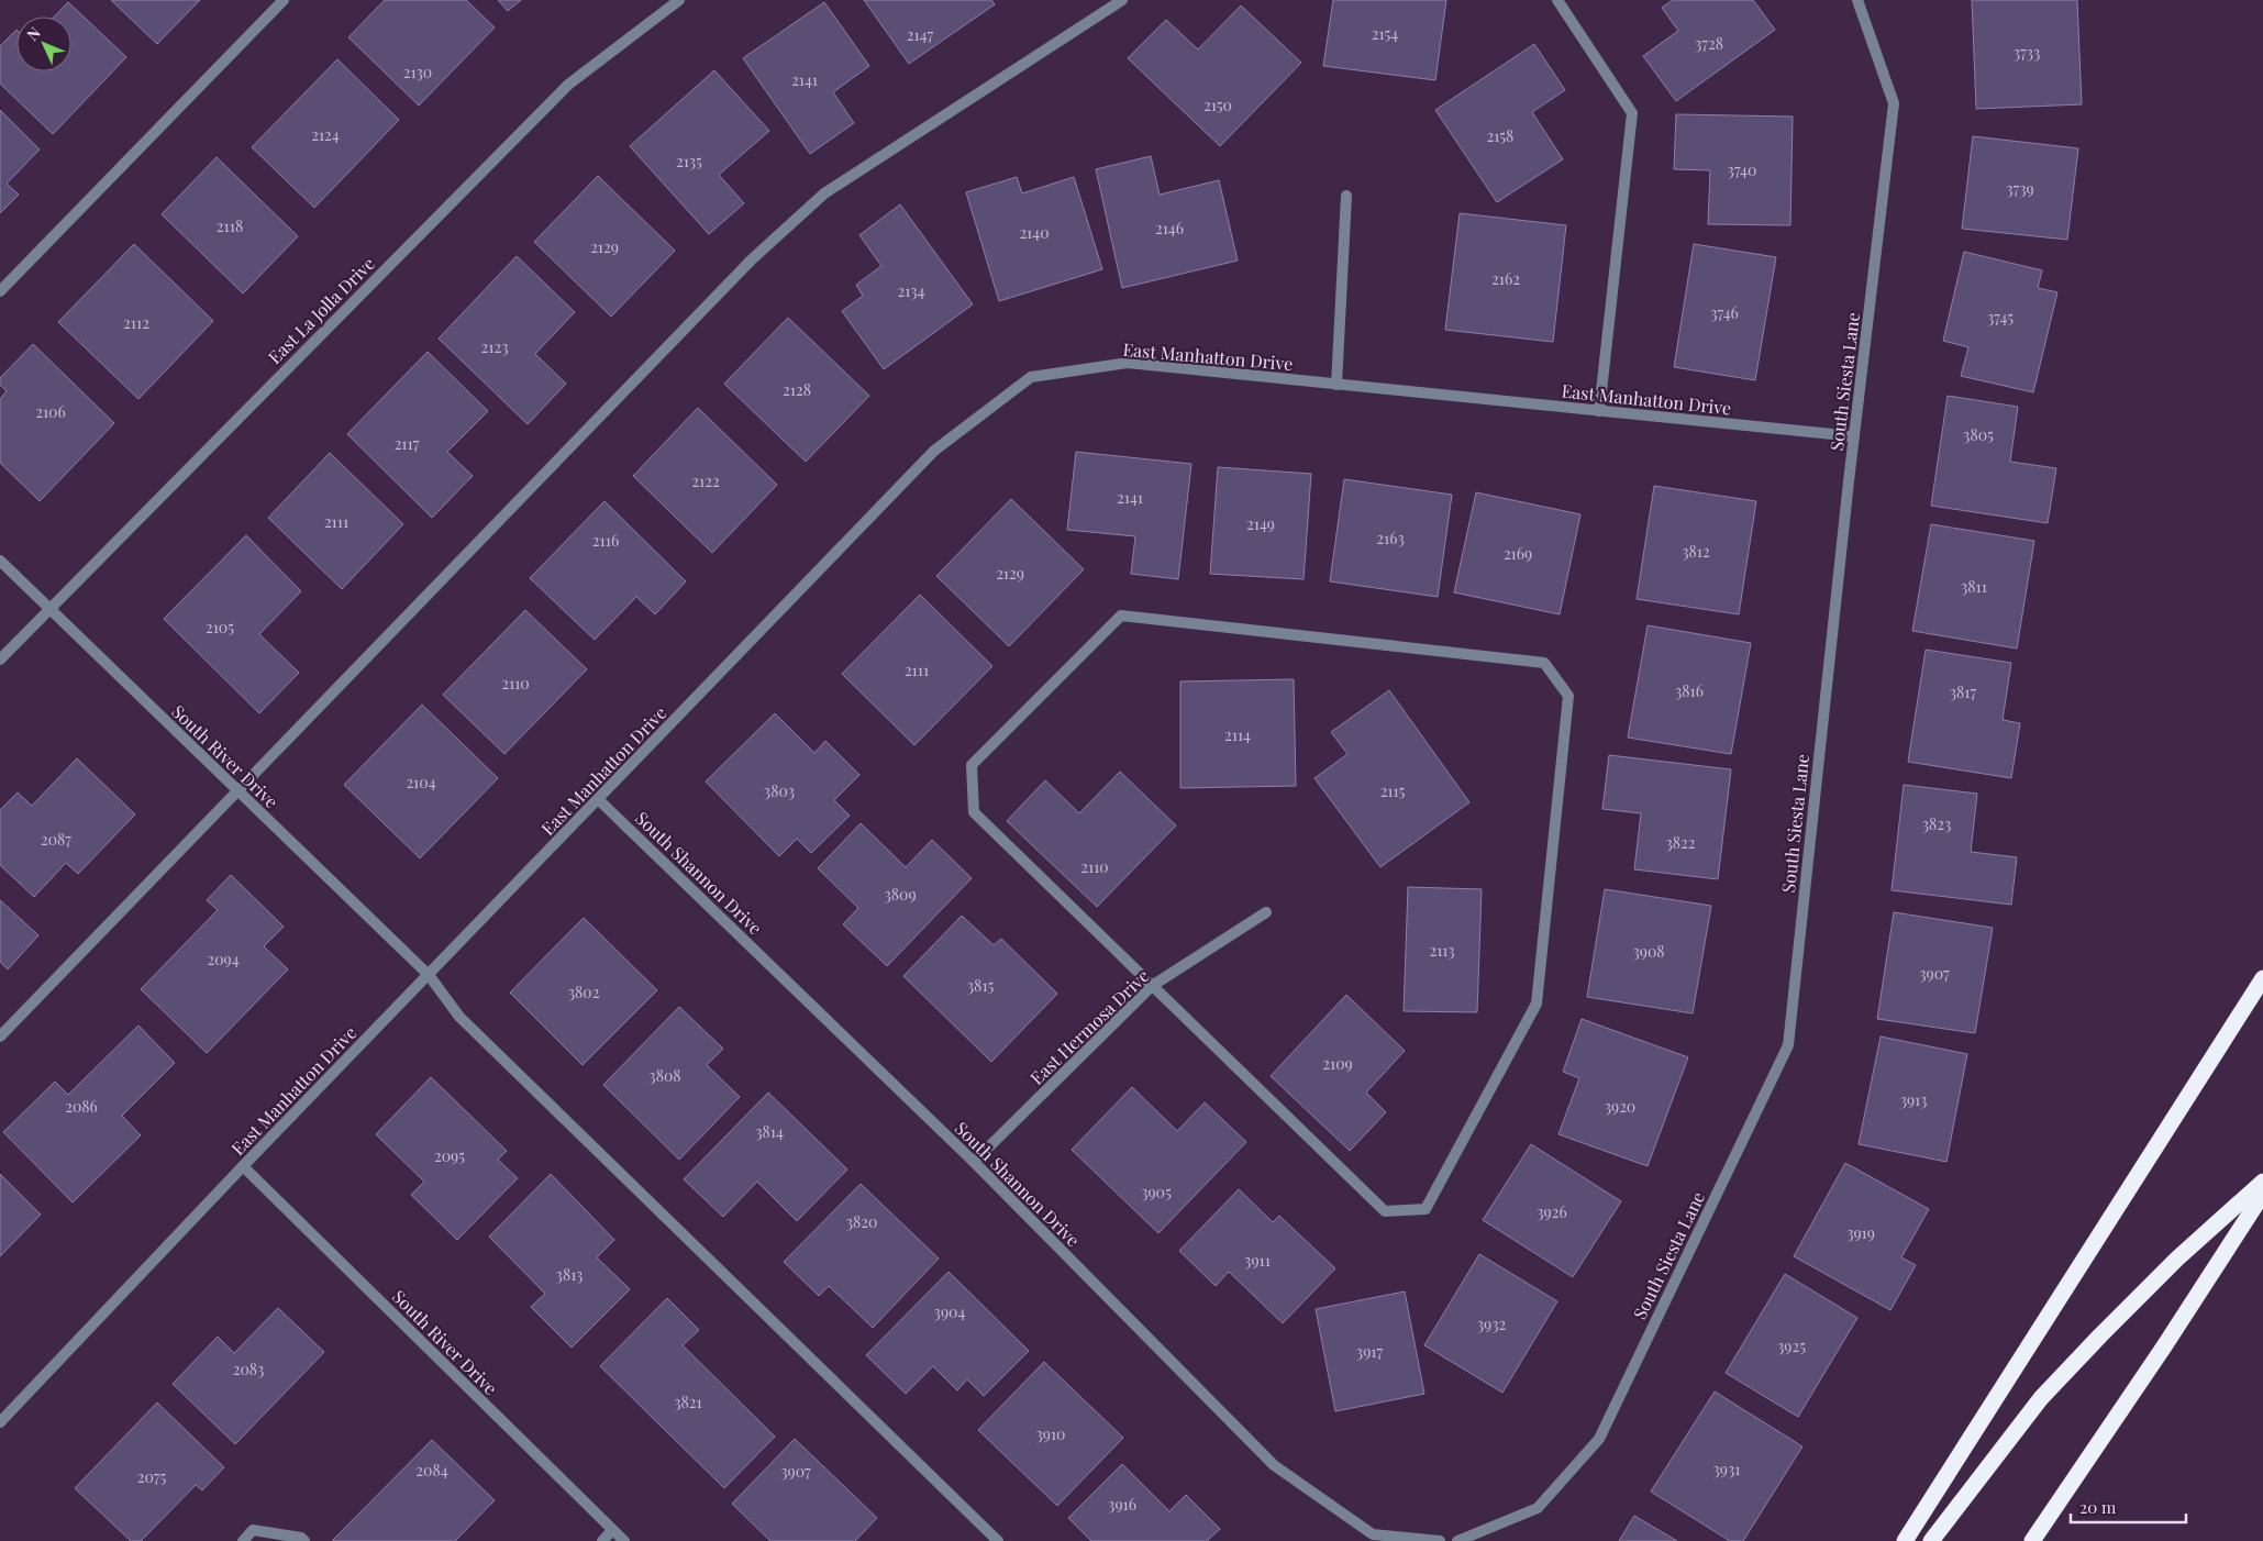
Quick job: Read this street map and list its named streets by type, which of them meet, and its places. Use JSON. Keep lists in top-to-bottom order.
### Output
{
  "streets": {
    "street": [
      "East La Jolla Drive",
      "East Manhatton Drive",
      "South Siesta Lane",
      "South River Drive",
      "South Shannon Drive",
      "East Hermosa Drive"
    ]
  },
  "crossings": [
    ["East La Jolla Drive", "South River Drive"],
    ["East Manhatton Drive", "South Siesta Lane"],
    ["East Manhatton Drive", "South River Drive"],
    ["East Manhatton Drive", "South Shannon Drive"],
    ["South Shannon Drive", "East Hermosa Drive"]
  ],
  "house_numbers": [
    "2154",
    "2147",
    "3728",
    "3733",
    "2130",
    "2141",
    "2150",
    "2124",
    "2158",
    "2135",
    "3740",
    "3739",
    "2118",
    "2146",
    "2140",
    "2129",
    "2162",
    "2134",
    "3746",
    "3745",
    "2112",
    "2123",
    "2128",
    "2106",
    "3805",
    "2117",
    "2122",
    "2141",
    "2111",
    "2149",
    "2163",
    "2116",
    "3812",
    "2169",
    "2129",
    "3811",
    "2105",
    "2111",
    "2110",
    "3816",
    "3817",
    "2114",
    "2104",
    "3803",
    "2115",
    "3823",
    "2087",
    "3822",
    "2110",
    "3809",
    "2113",
    "3908",
    "2094",
    "3907",
    "3815",
    "3802",
    "2109",
    "3808",
    "3913",
    "2086",
    "3920",
    "3814",
    "2095",
    "3905",
    "3926",
    "3820",
    "3919",
    "3911",
    "3813",
    "3904",
    "3932",
    "3925",
    "3917",
    "2083",
    "3821",
    "3910",
    "3931",
    "2084",
    "3907",
    "2075",
    "3916"
  ],
  "scale_bar": "20 m",
  "north": "top left"
}
